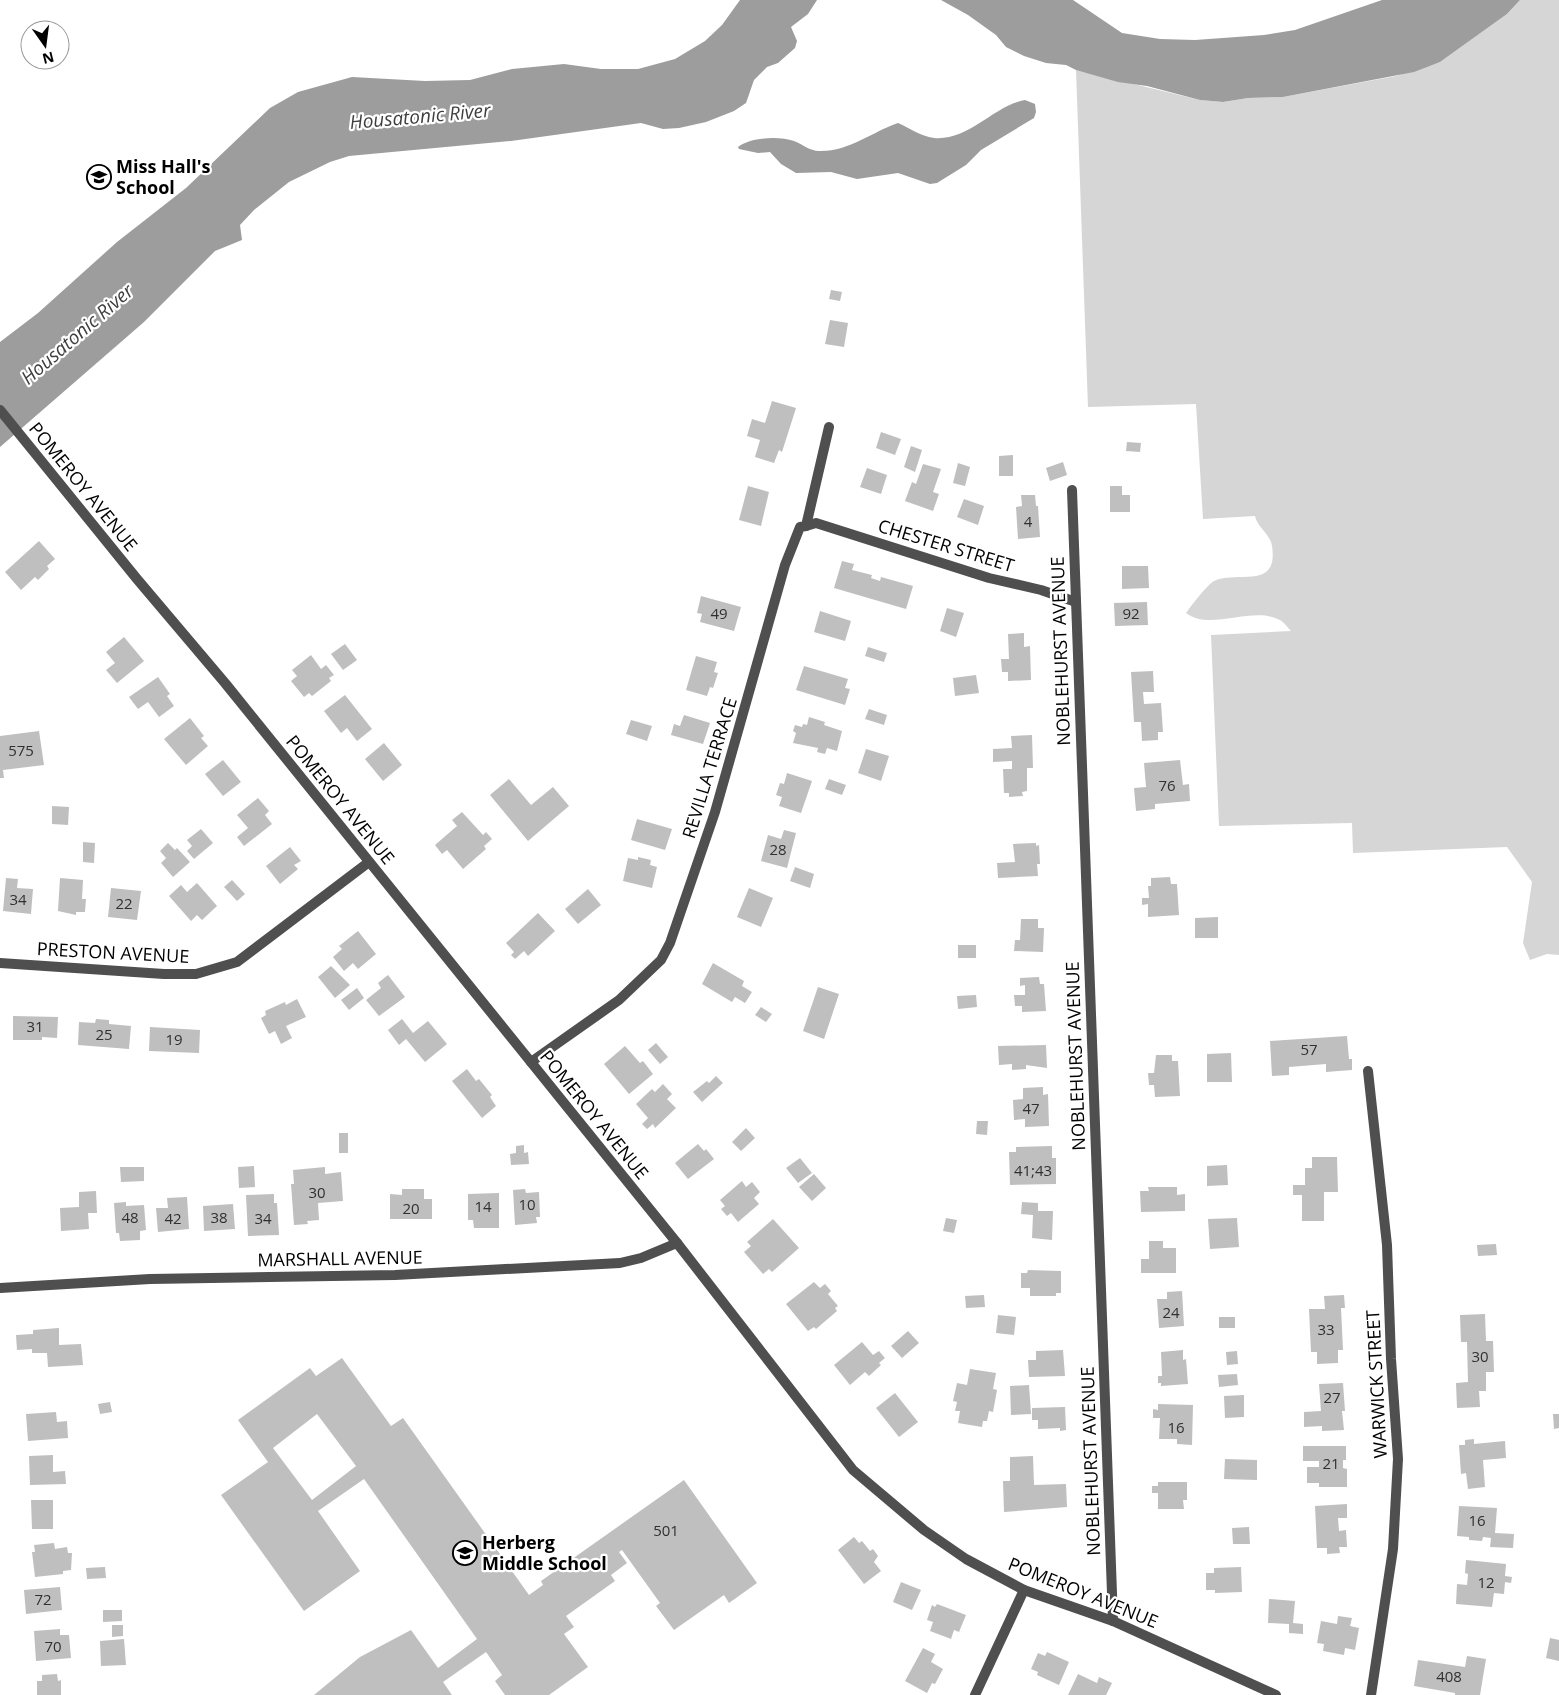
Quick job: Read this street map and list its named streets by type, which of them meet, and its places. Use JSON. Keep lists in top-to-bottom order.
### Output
{
  "streets": {
    "street": [
      "POMEROY AVENUE",
      "CHESTER STREET",
      "NOBLEHURST AVENUE",
      "REVILLA TERRACE",
      "PRESTON AVENUE",
      "MARSHALL AVENUE",
      "WARWICK STREET"
    ]
  },
  "crossings": [
    ["POMEROY AVENUE", "NOBLEHURST AVENUE"],
    ["POMEROY AVENUE", "REVILLA TERRACE"],
    ["POMEROY AVENUE", "PRESTON AVENUE"],
    ["POMEROY AVENUE", "MARSHALL AVENUE"],
    ["CHESTER STREET", "NOBLEHURST AVENUE"],
    ["CHESTER STREET", "REVILLA TERRACE"]
  ],
  "water": ["Housatonic River"],
  "places": {
    "school or university": ["Miss Hall's School", "Herberg Middle School"]
  },
  "house_numbers": [
    "4",
    "49",
    "92",
    "575",
    "76",
    "28",
    "34",
    "22",
    "31",
    "25",
    "19",
    "57",
    "47",
    "41;43",
    "30",
    "10",
    "14",
    "20",
    "48",
    "38",
    "42",
    "34",
    "24",
    "33",
    "30",
    "27",
    "16",
    "21",
    "16",
    "501",
    "12",
    "72",
    "70",
    "408"
  ],
  "north": "bottom"
}
